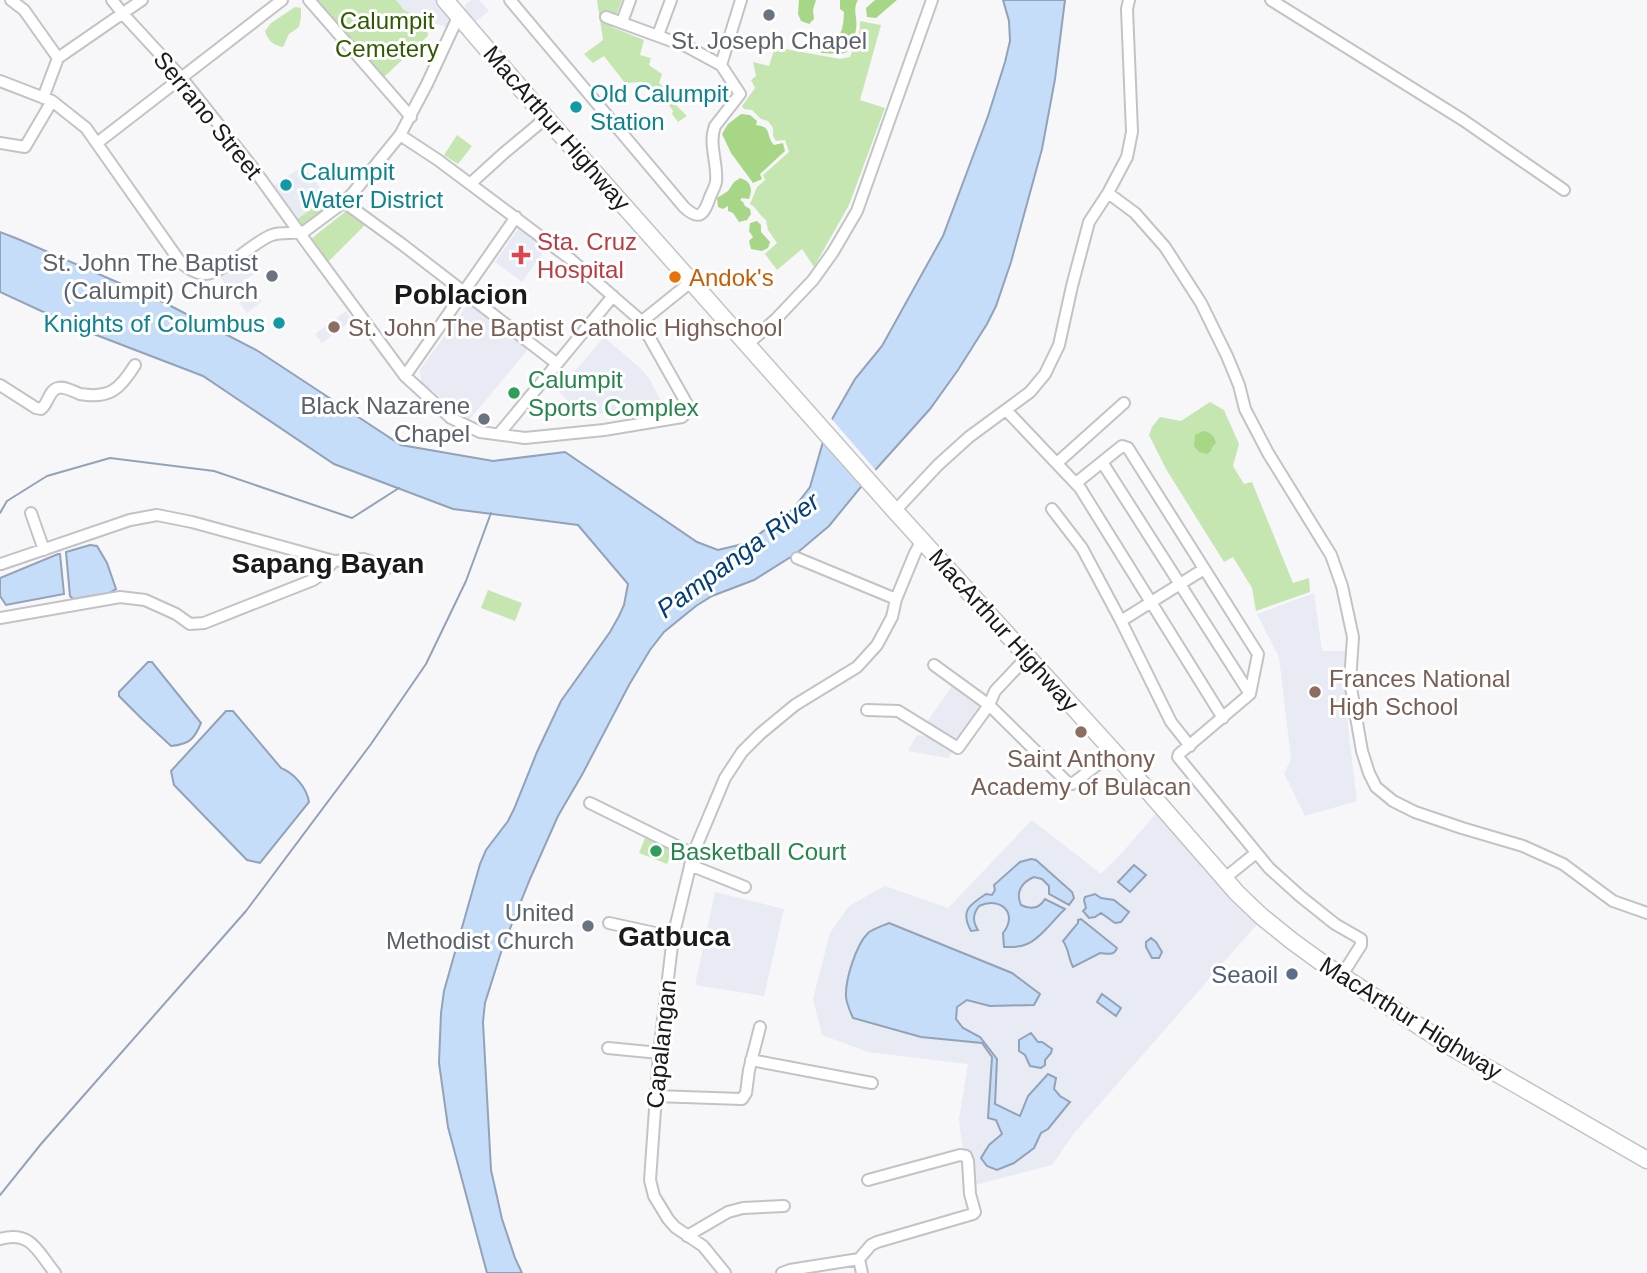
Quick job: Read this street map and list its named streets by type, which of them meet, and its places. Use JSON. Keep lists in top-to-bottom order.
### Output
{
  "streets": {
    "highway": ["MacArthur Highway"],
    "street": ["Serrano Street", "Capalangan"]
  },
  "crossings": [
    ["MacArthur Highway", "Capalangan"]
  ],
  "districts": ["Poblacion", "Sapang Bayan", "Gatbuca"],
  "water": ["Pampanga River"],
  "parks": ["Calumpit Cemetery"],
  "places": {
    "other": [
      "St. Joseph Chapel",
      "Old Calumpit Station",
      "Calumpit Water District",
      "St. John The Baptist (Calumpit) Church",
      "Andok's",
      "Knights of Columbus",
      "St. John The Baptist Catholic Highschool",
      "Calumpit Sports Complex",
      "Black Nazarene Chapel",
      "Frances National High School",
      "Saint Anthony Academy of Bulacan",
      "Basketball Court",
      "United Methodist Church",
      "Seaoil"
    ],
    "health": ["Sta. Cruz Hospital"]
  }
}
